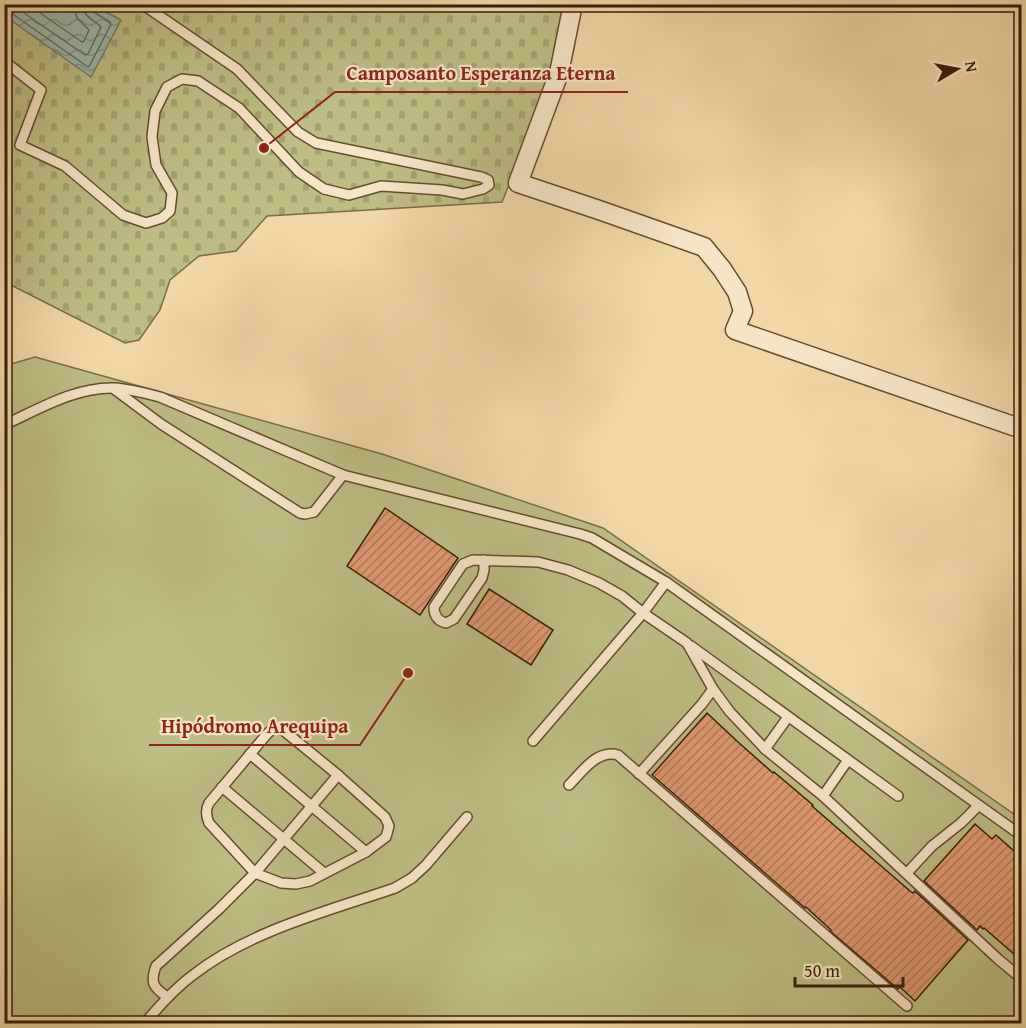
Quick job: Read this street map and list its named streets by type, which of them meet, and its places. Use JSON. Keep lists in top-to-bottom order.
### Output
{
  "places": ["Camposanto Esperanza Eterna", "Hipódromo Arequipa"],
  "scale_bar": "50 m",
  "north": "right"
}
